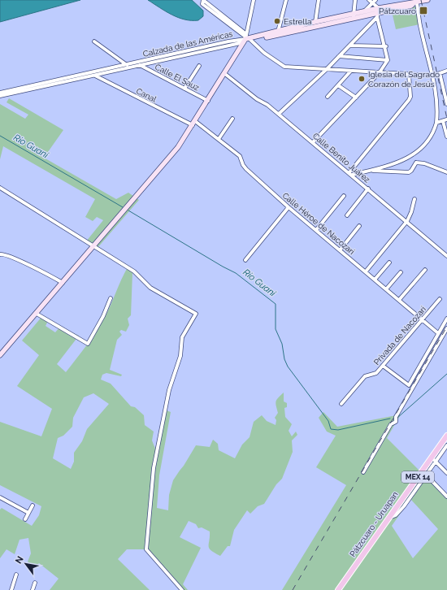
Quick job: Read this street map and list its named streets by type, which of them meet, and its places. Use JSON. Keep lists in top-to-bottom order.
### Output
{
  "streets": {
    "main road": ["Calzada de las Américas", "MEX 14", "Pátzcuaro - Uruapan"],
    "street": [
      "Calle El Sauz",
      "Canal",
      "Calle Benito Juárez",
      "Calle Héroe de Nacozari",
      "Privada de Nacozari"
    ]
  },
  "crossings": [
    ["Calzada de las Américas", "Calle El Sauz"],
    ["Calzada de las Américas", "Canal"],
    ["Canal", "Calle Héroe de Nacozari"],
    ["Calle Héroe de Nacozari", "Privada de Nacozari"]
  ],
  "water": ["Río Guani"],
  "places": {
    "transit": ["Pátzcuaro"],
    "other": ["Estrella", "Iglesia del Sagrado Corazón de Jesús"]
  },
  "north": "top left"
}
